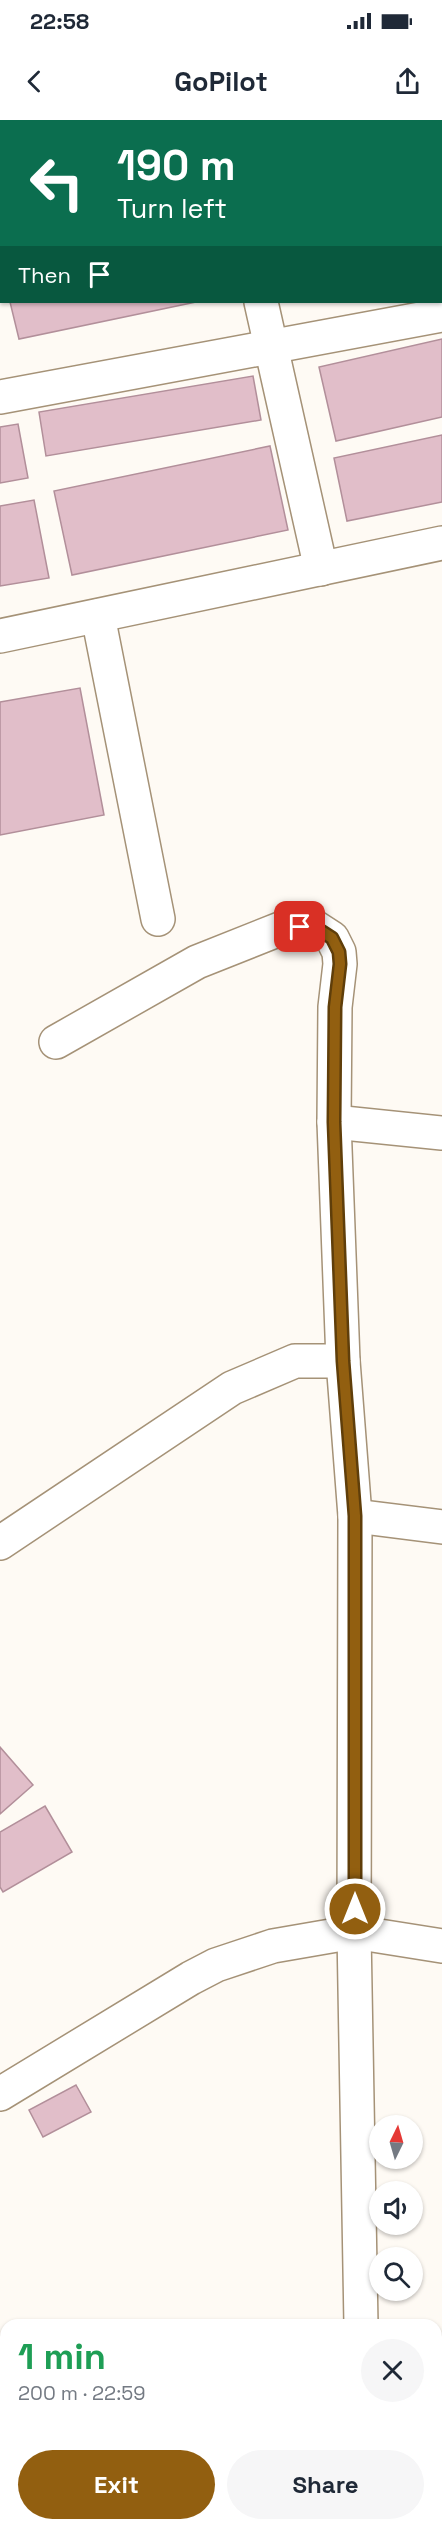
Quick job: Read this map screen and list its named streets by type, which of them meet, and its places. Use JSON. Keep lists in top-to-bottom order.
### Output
{
  "north": "top",
  "page": {
    "status": "22:58",
    "header": "GoPilot",
    "turn": ["190 m", "Turn left"],
    "then": "Then",
    "heading": ["1 min", "200 m · 22:59"],
    "buttons": ["Exit", "Share"]
  }
}
